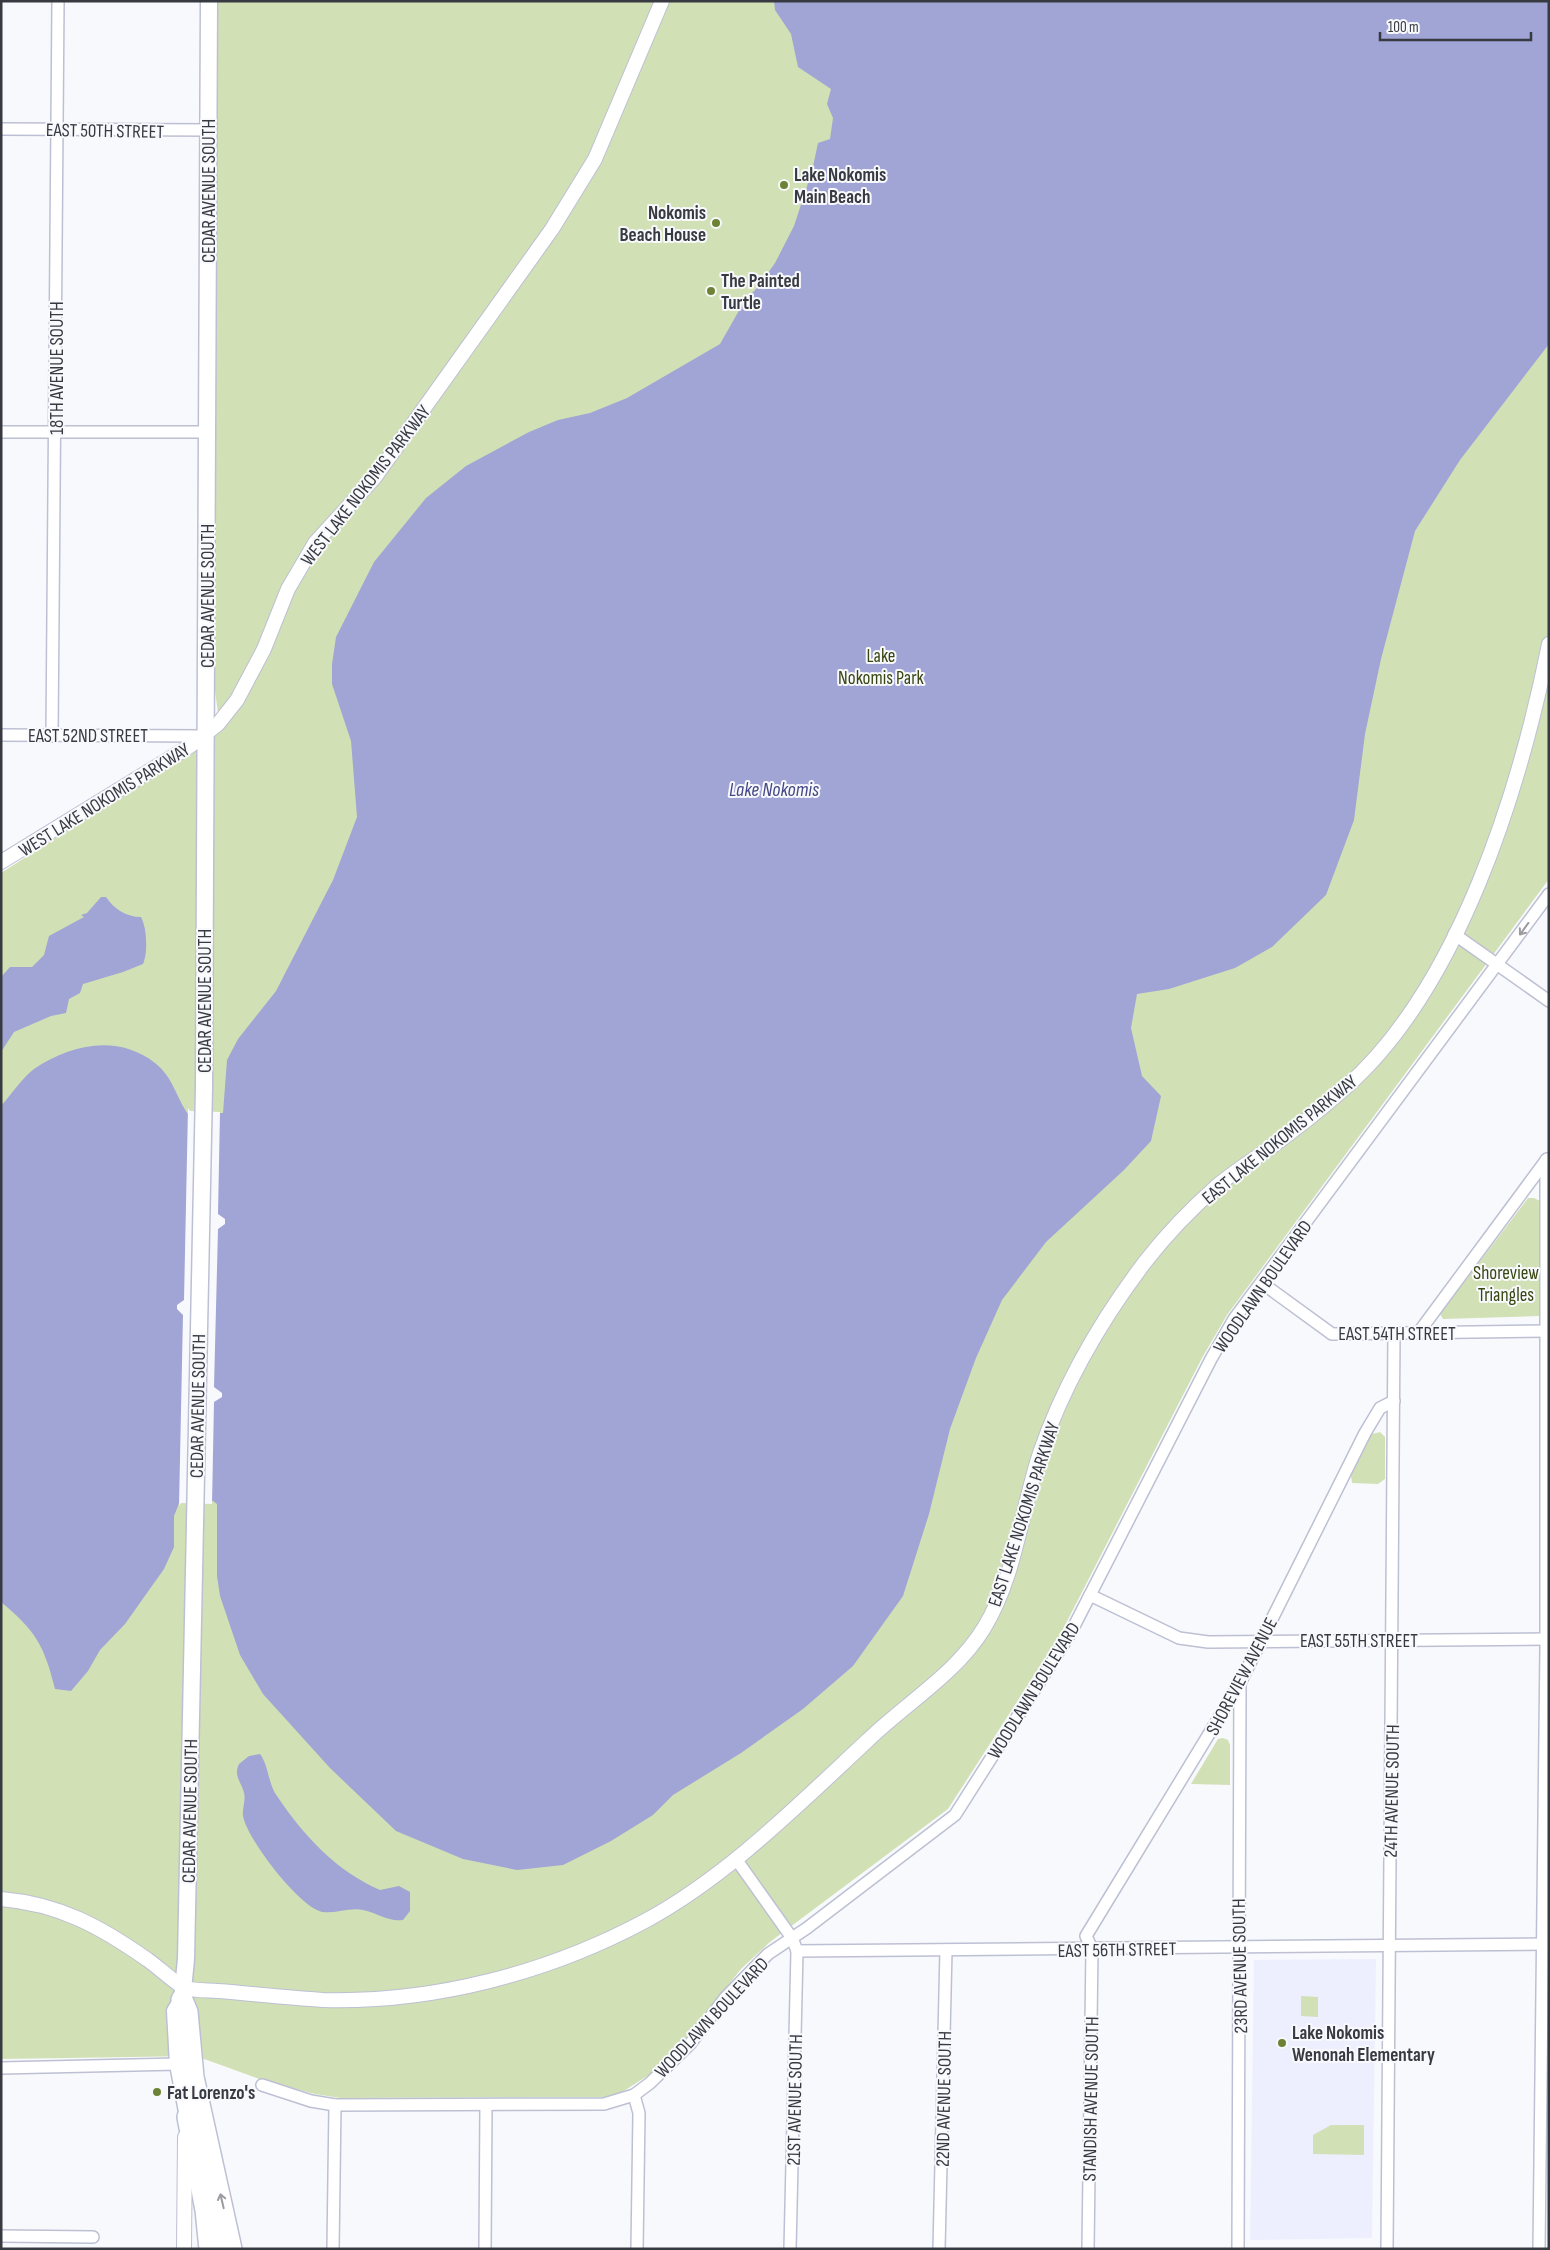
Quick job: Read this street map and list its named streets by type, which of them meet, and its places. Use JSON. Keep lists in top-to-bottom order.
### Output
{
  "streets": {
    "highway": ["CEDAR AVENUE SOUTH"],
    "street": [
      "EAST 50TH STREET",
      "18TH AVENUE SOUTH",
      "WEST LAKE NOKOMIS PARKWAY",
      "EAST 52ND STREET",
      "EAST LAKE NOKOMIS PARKWAY",
      "WOODLAWN BOULEVARD",
      "EAST 54TH STREET",
      "EAST 55TH STREET",
      "SHOREVIEW AVENUE",
      "24TH AVENUE SOUTH",
      "EAST 56TH STREET",
      "23RD AVENUE SOUTH",
      "22ND AVENUE SOUTH",
      "STANDISH AVENUE SOUTH",
      "21ST AVENUE SOUTH"
    ]
  },
  "crossings": [
    ["EAST 50TH STREET", "CEDAR AVENUE SOUTH"],
    ["EAST 50TH STREET", "18TH AVENUE SOUTH"],
    ["CEDAR AVENUE SOUTH", "WEST LAKE NOKOMIS PARKWAY"],
    ["CEDAR AVENUE SOUTH", "EAST 52ND STREET"],
    ["CEDAR AVENUE SOUTH", "EAST LAKE NOKOMIS PARKWAY"],
    ["18TH AVENUE SOUTH", "EAST 52ND STREET"],
    ["WEST LAKE NOKOMIS PARKWAY", "EAST 52ND STREET"],
    ["WOODLAWN BOULEVARD", "EAST 54TH STREET"],
    ["WOODLAWN BOULEVARD", "EAST 55TH STREET"],
    ["EAST 54TH STREET", "24TH AVENUE SOUTH"],
    ["EAST 55TH STREET", "SHOREVIEW AVENUE"],
    ["EAST 55TH STREET", "24TH AVENUE SOUTH"],
    ["SHOREVIEW AVENUE", "24TH AVENUE SOUTH"],
    ["SHOREVIEW AVENUE", "EAST 56TH STREET"],
    ["SHOREVIEW AVENUE", "23RD AVENUE SOUTH"],
    ["SHOREVIEW AVENUE", "STANDISH AVENUE SOUTH"],
    ["24TH AVENUE SOUTH", "EAST 56TH STREET"],
    ["EAST 56TH STREET", "23RD AVENUE SOUTH"],
    ["EAST 56TH STREET", "22ND AVENUE SOUTH"],
    ["EAST 56TH STREET", "STANDISH AVENUE SOUTH"],
    ["EAST 56TH STREET", "21ST AVENUE SOUTH"]
  ],
  "water": ["Lake Nokomis"],
  "parks": ["Lake Nokomis Park", "Shoreview Triangles"],
  "places": [
    "Lake Nokomis Main Beach",
    "Nokomis Beach House",
    "The Painted Turtle",
    "Lake Nokomis Wenonah Elementary",
    "Fat Lorenzo's"
  ],
  "scale_bar": "100 m"
}
